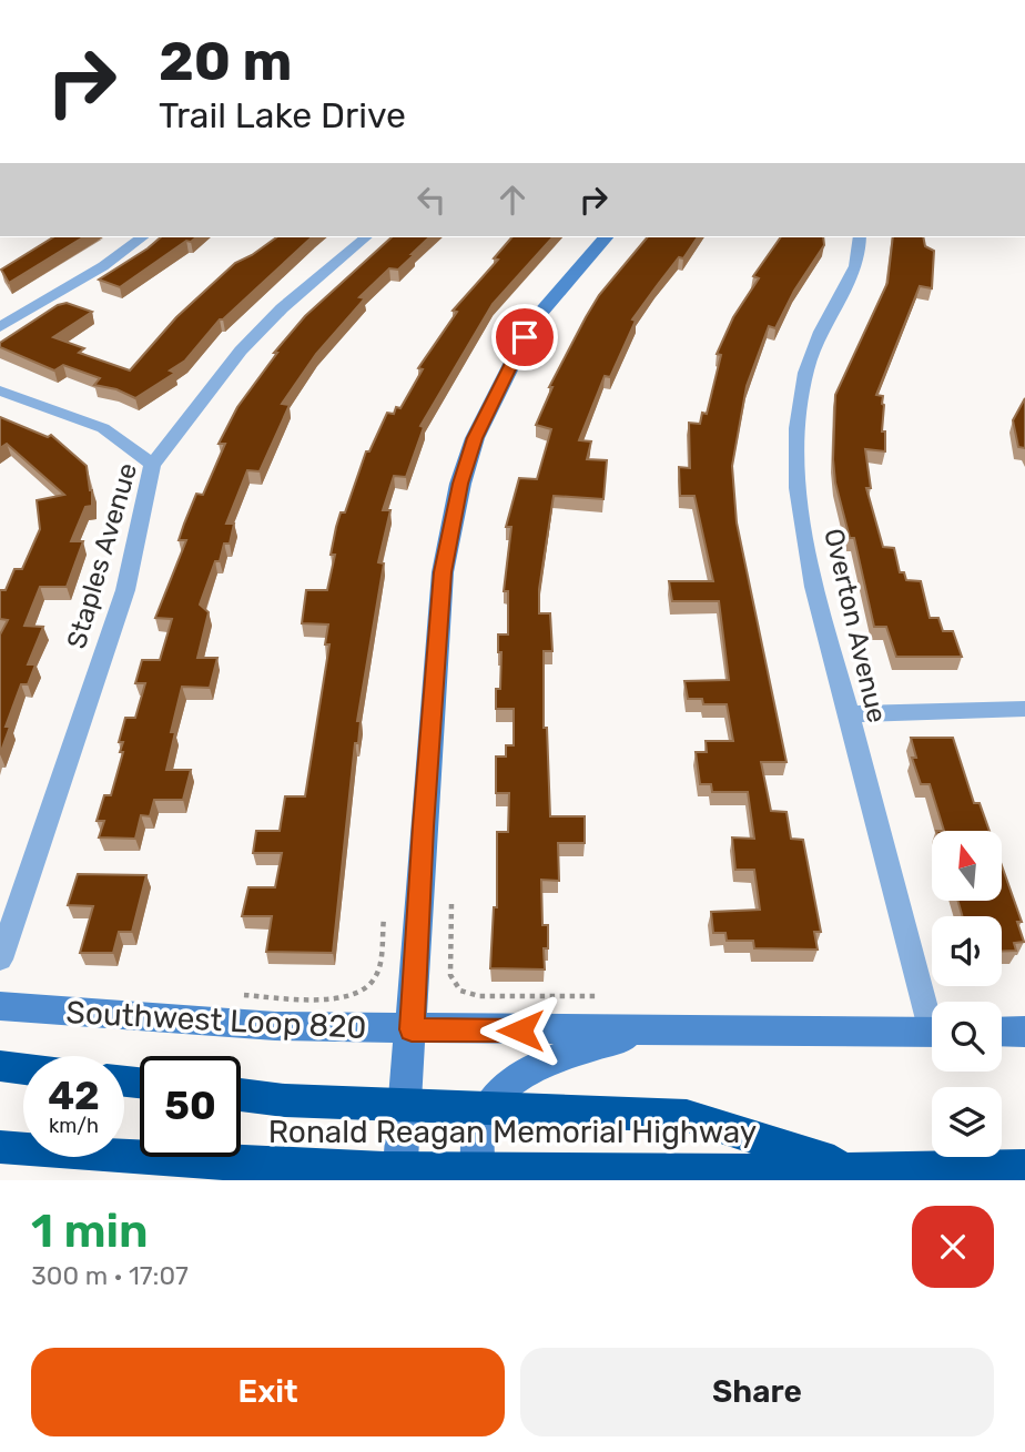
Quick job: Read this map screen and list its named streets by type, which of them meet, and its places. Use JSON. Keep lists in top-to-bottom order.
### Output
{
  "streets": {
    "highway": ["Ronald Reagan Memorial Highway"],
    "street": ["Staples Avenue", "Overton Avenue", "Southwest Loop 820"]
  },
  "north": "top",
  "page": {
    "turn": ["20 m", "Trail Lake Drive"],
    "speed": "42 km/h",
    "limit": "50",
    "heading": ["1 min", "300 m · 17:07"],
    "buttons": ["Exit", "Share"]
  }
}
